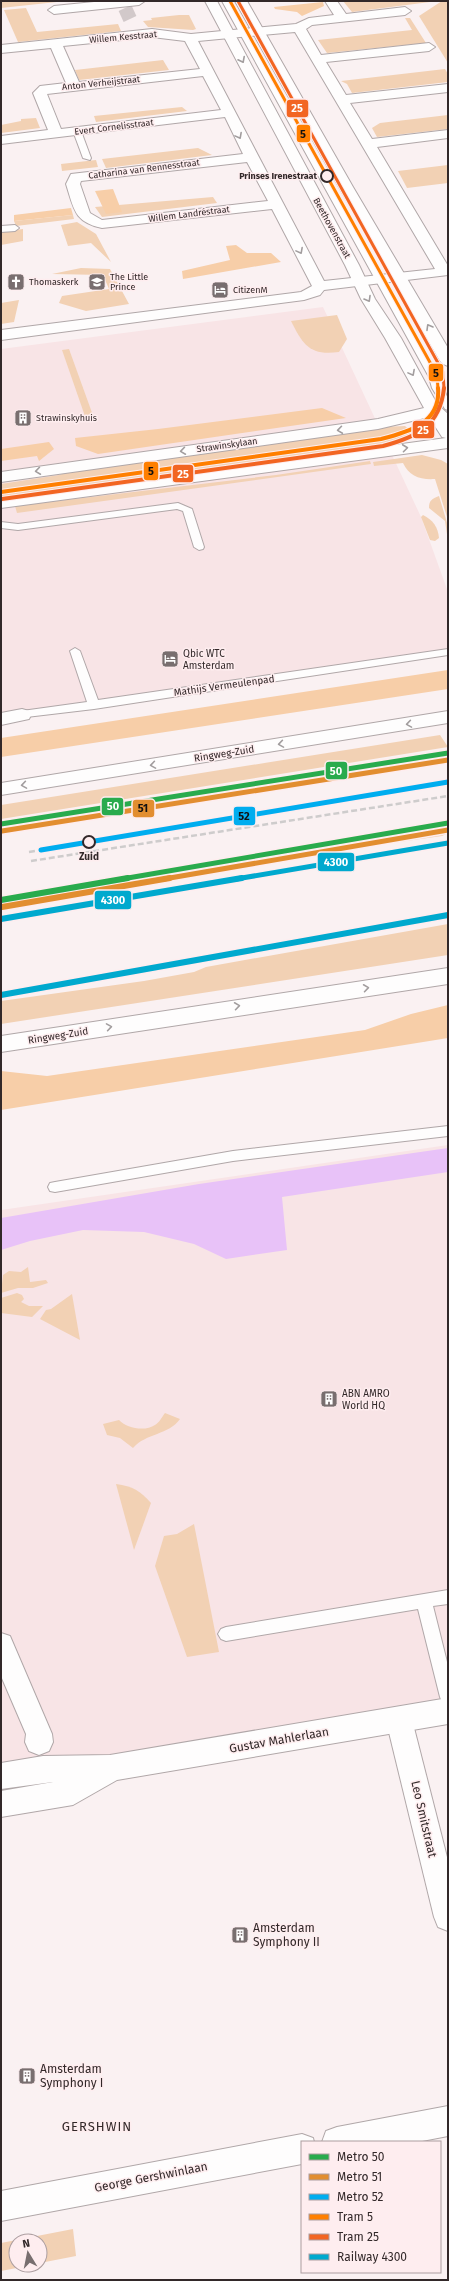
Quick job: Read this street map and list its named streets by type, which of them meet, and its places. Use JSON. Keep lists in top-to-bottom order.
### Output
{
  "streets": {
    "main road": [
      "Willem Kesstraat",
      "Anton Verheijstraat",
      "Evert Cornelisstraat",
      "Catharina van Rennesstraat",
      "Willem Landréstraat",
      "Beethovenstraat",
      "Strawinskylaan",
      "Mathijs Vermeulenpad",
      "Ringweg-Zuid",
      "Gustav Mahlerlaan",
      "Leo Smitstraat",
      "George Gershwinlaan"
    ]
  },
  "crossings": [
    ["Willem Kesstraat", "Beethovenstraat"],
    ["Anton Verheijstraat", "Evert Cornelisstraat"],
    ["Catharina van Rennesstraat", "Willem Landréstraat"],
    ["Beethovenstraat", "Strawinskylaan"],
    ["Gustav Mahlerlaan", "Leo Smitstraat"]
  ],
  "districts": ["GERSHWIN"],
  "places": {
    "other": ["Prinses Irenestraat", "Zuid"],
    "church": ["Thomaskerk"],
    "school or university": ["The Little Prince"],
    "hotel": ["CitizenM", "Qbic WTC Amsterdam"],
    "building": [
      "Strawinskyhuis",
      "ABN AMRO World HQ",
      "Amsterdam Symphony II",
      "Amsterdam Symphony I"
    ]
  },
  "lines": [
    "tram line 5",
    "tram line 25",
    "metro line 50",
    "metro line 51",
    "metro line 52",
    "rail line 4300"
  ],
  "legend": [
    "Metro 50",
    "Metro 51",
    "Metro 52",
    "Tram 5",
    "Tram 25",
    "Railway 4300"
  ],
  "north": "top"
}
